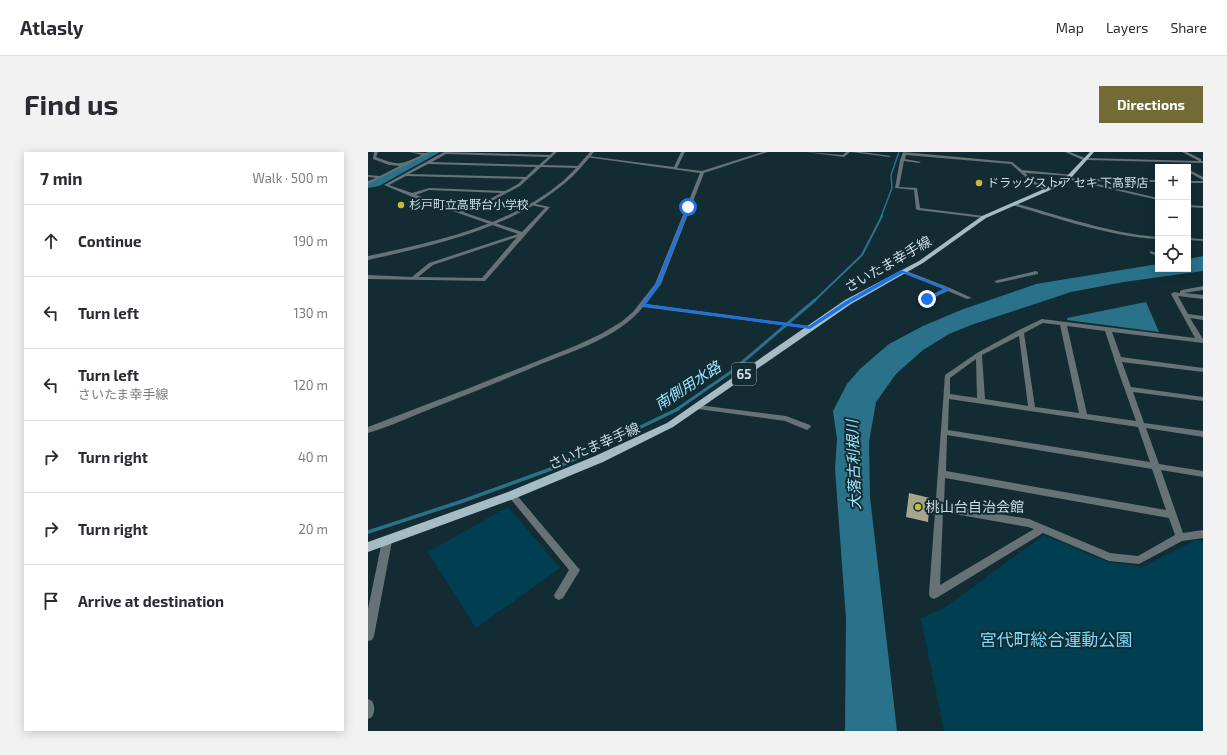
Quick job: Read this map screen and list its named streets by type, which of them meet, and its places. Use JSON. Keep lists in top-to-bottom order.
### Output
{
  "streets": {
    "main road": ["さいたま幸手線", "65"]
  },
  "water": ["南側用水路", "大落古利根川"],
  "parks": ["宮代町総合運動公園"],
  "places": ["ドラッグストア セキ 下高野店", "杉戸町立高野台小学校", "桃山台自治会館"],
  "page": {
    "header": "Atlasly",
    "nav": ["Map", "Layers", "Share"],
    "buttons": "Directions",
    "title": "Find us",
    "heading": ["7 min", "Walk · 500 m"],
    "map_buttons": ["+", "−"],
    "list": [
      ["Continue", "190 m"],
      ["Turn left", "130 m"],
      ["Turn left", "さいたま幸手線", "120 m"],
      ["Turn right", "40 m"],
      ["Turn right", "20 m"],
      "Arrive at destination"
    ]
  }
}
